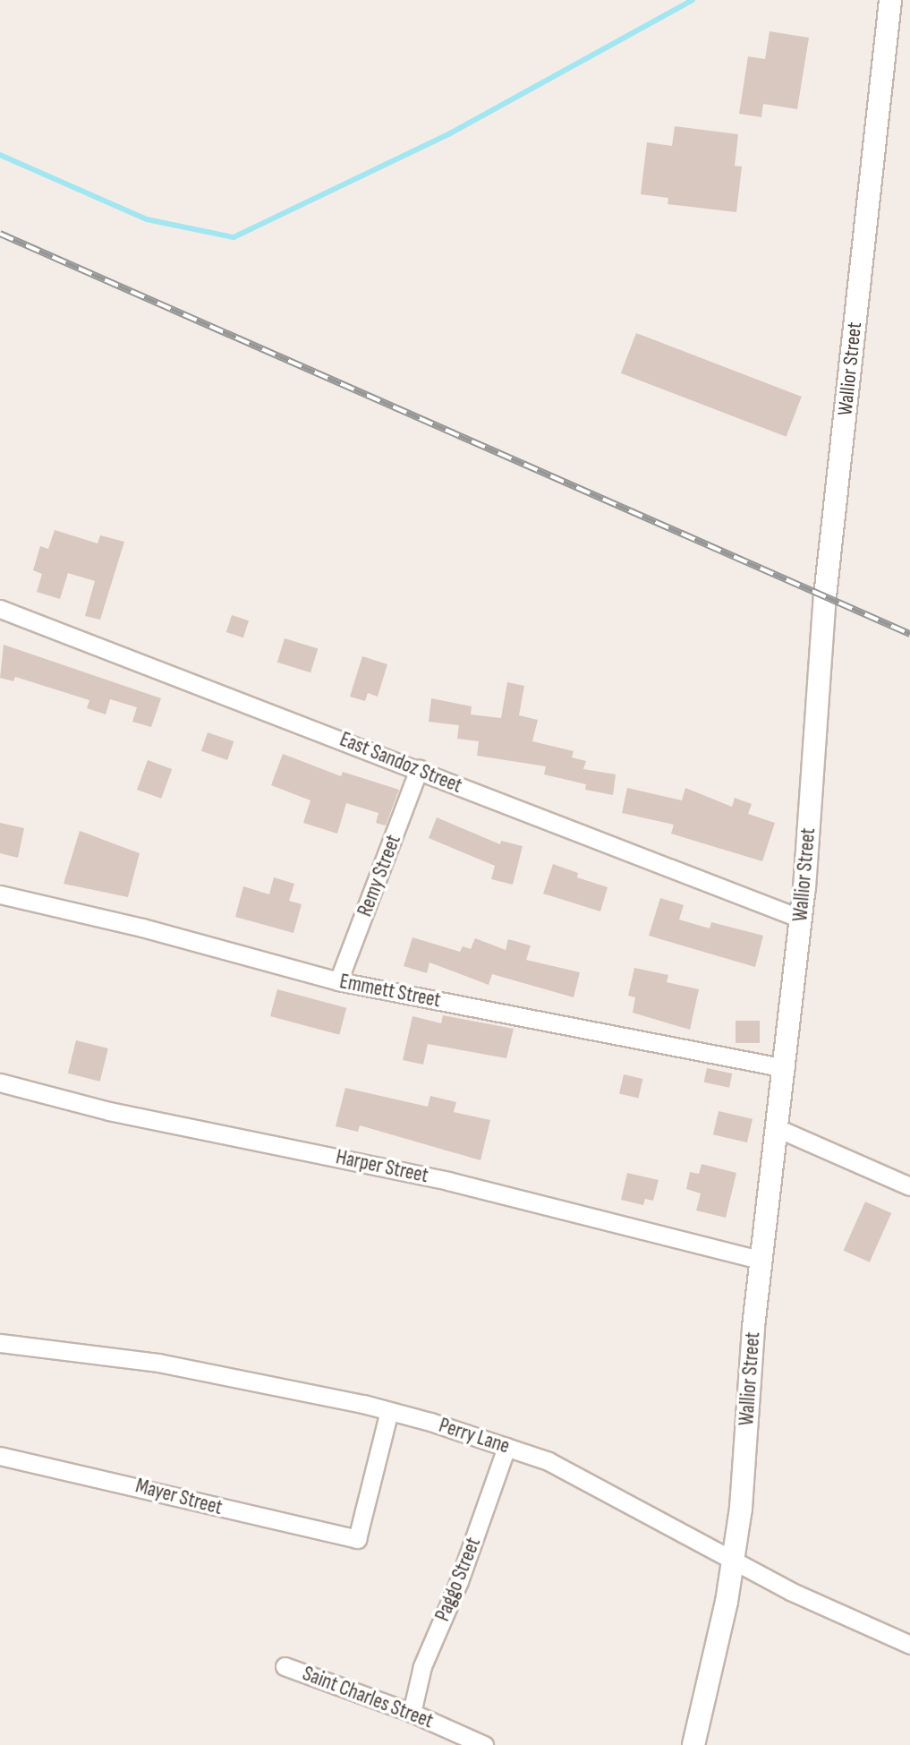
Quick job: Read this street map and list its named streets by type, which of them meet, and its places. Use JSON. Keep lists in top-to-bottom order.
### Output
{
  "streets": {
    "street": [
      "Wallior Street",
      "East Sandoz Street",
      "Remy Street",
      "Emmett Street",
      "Harper Street",
      "Perry Lane",
      "Mayer Street",
      "Paggo Street",
      "Saint Charles Street"
    ]
  },
  "crossings": [
    ["Wallior Street", "East Sandoz Street"],
    ["Wallior Street", "Emmett Street"],
    ["Wallior Street", "Harper Street"],
    ["Wallior Street", "Perry Lane"],
    ["East Sandoz Street", "Remy Street"],
    ["Remy Street", "Emmett Street"],
    ["Perry Lane", "Mayer Street"],
    ["Perry Lane", "Paggo Street"],
    ["Paggo Street", "Saint Charles Street"]
  ]
}
